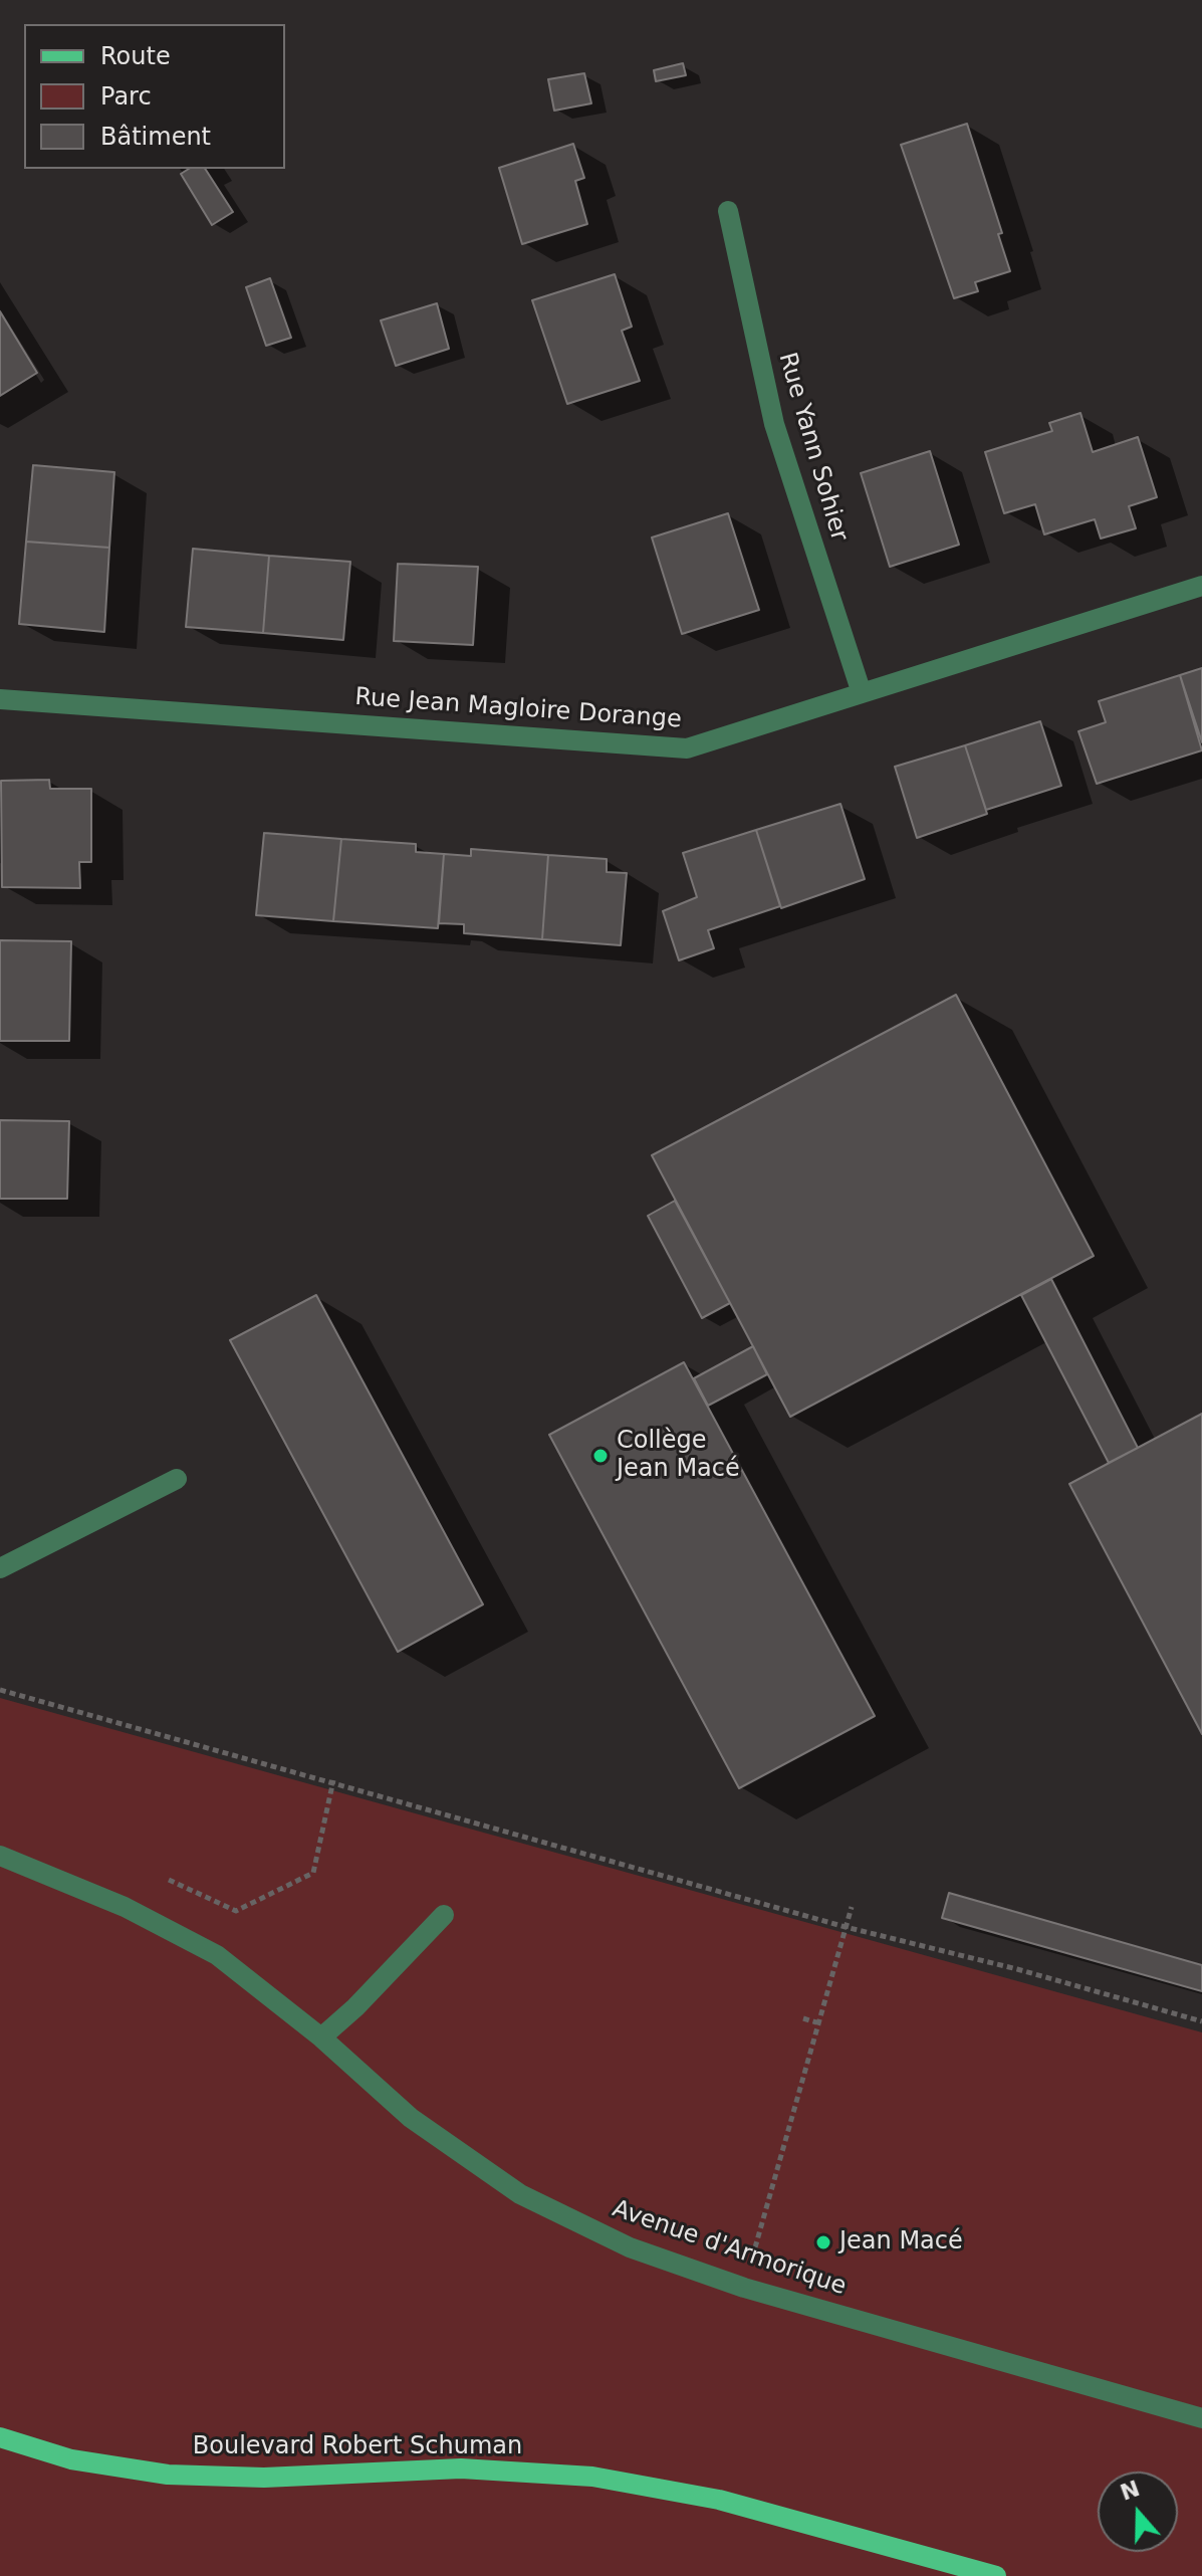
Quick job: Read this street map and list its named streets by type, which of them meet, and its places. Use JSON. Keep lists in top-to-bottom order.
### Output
{
  "streets": {
    "main road": ["Boulevard Robert Schuman"],
    "street": ["Rue Yann Sohier", "Rue Jean Magloire Dorange", "Avenue d'Armorique"]
  },
  "crossings": [
    ["Rue Yann Sohier", "Rue Jean Magloire Dorange"]
  ],
  "places": ["Collège Jean Macé", "Jean Macé"],
  "legend": ["Route", "Parc", "Bâtiment"],
  "north": "top"
}
